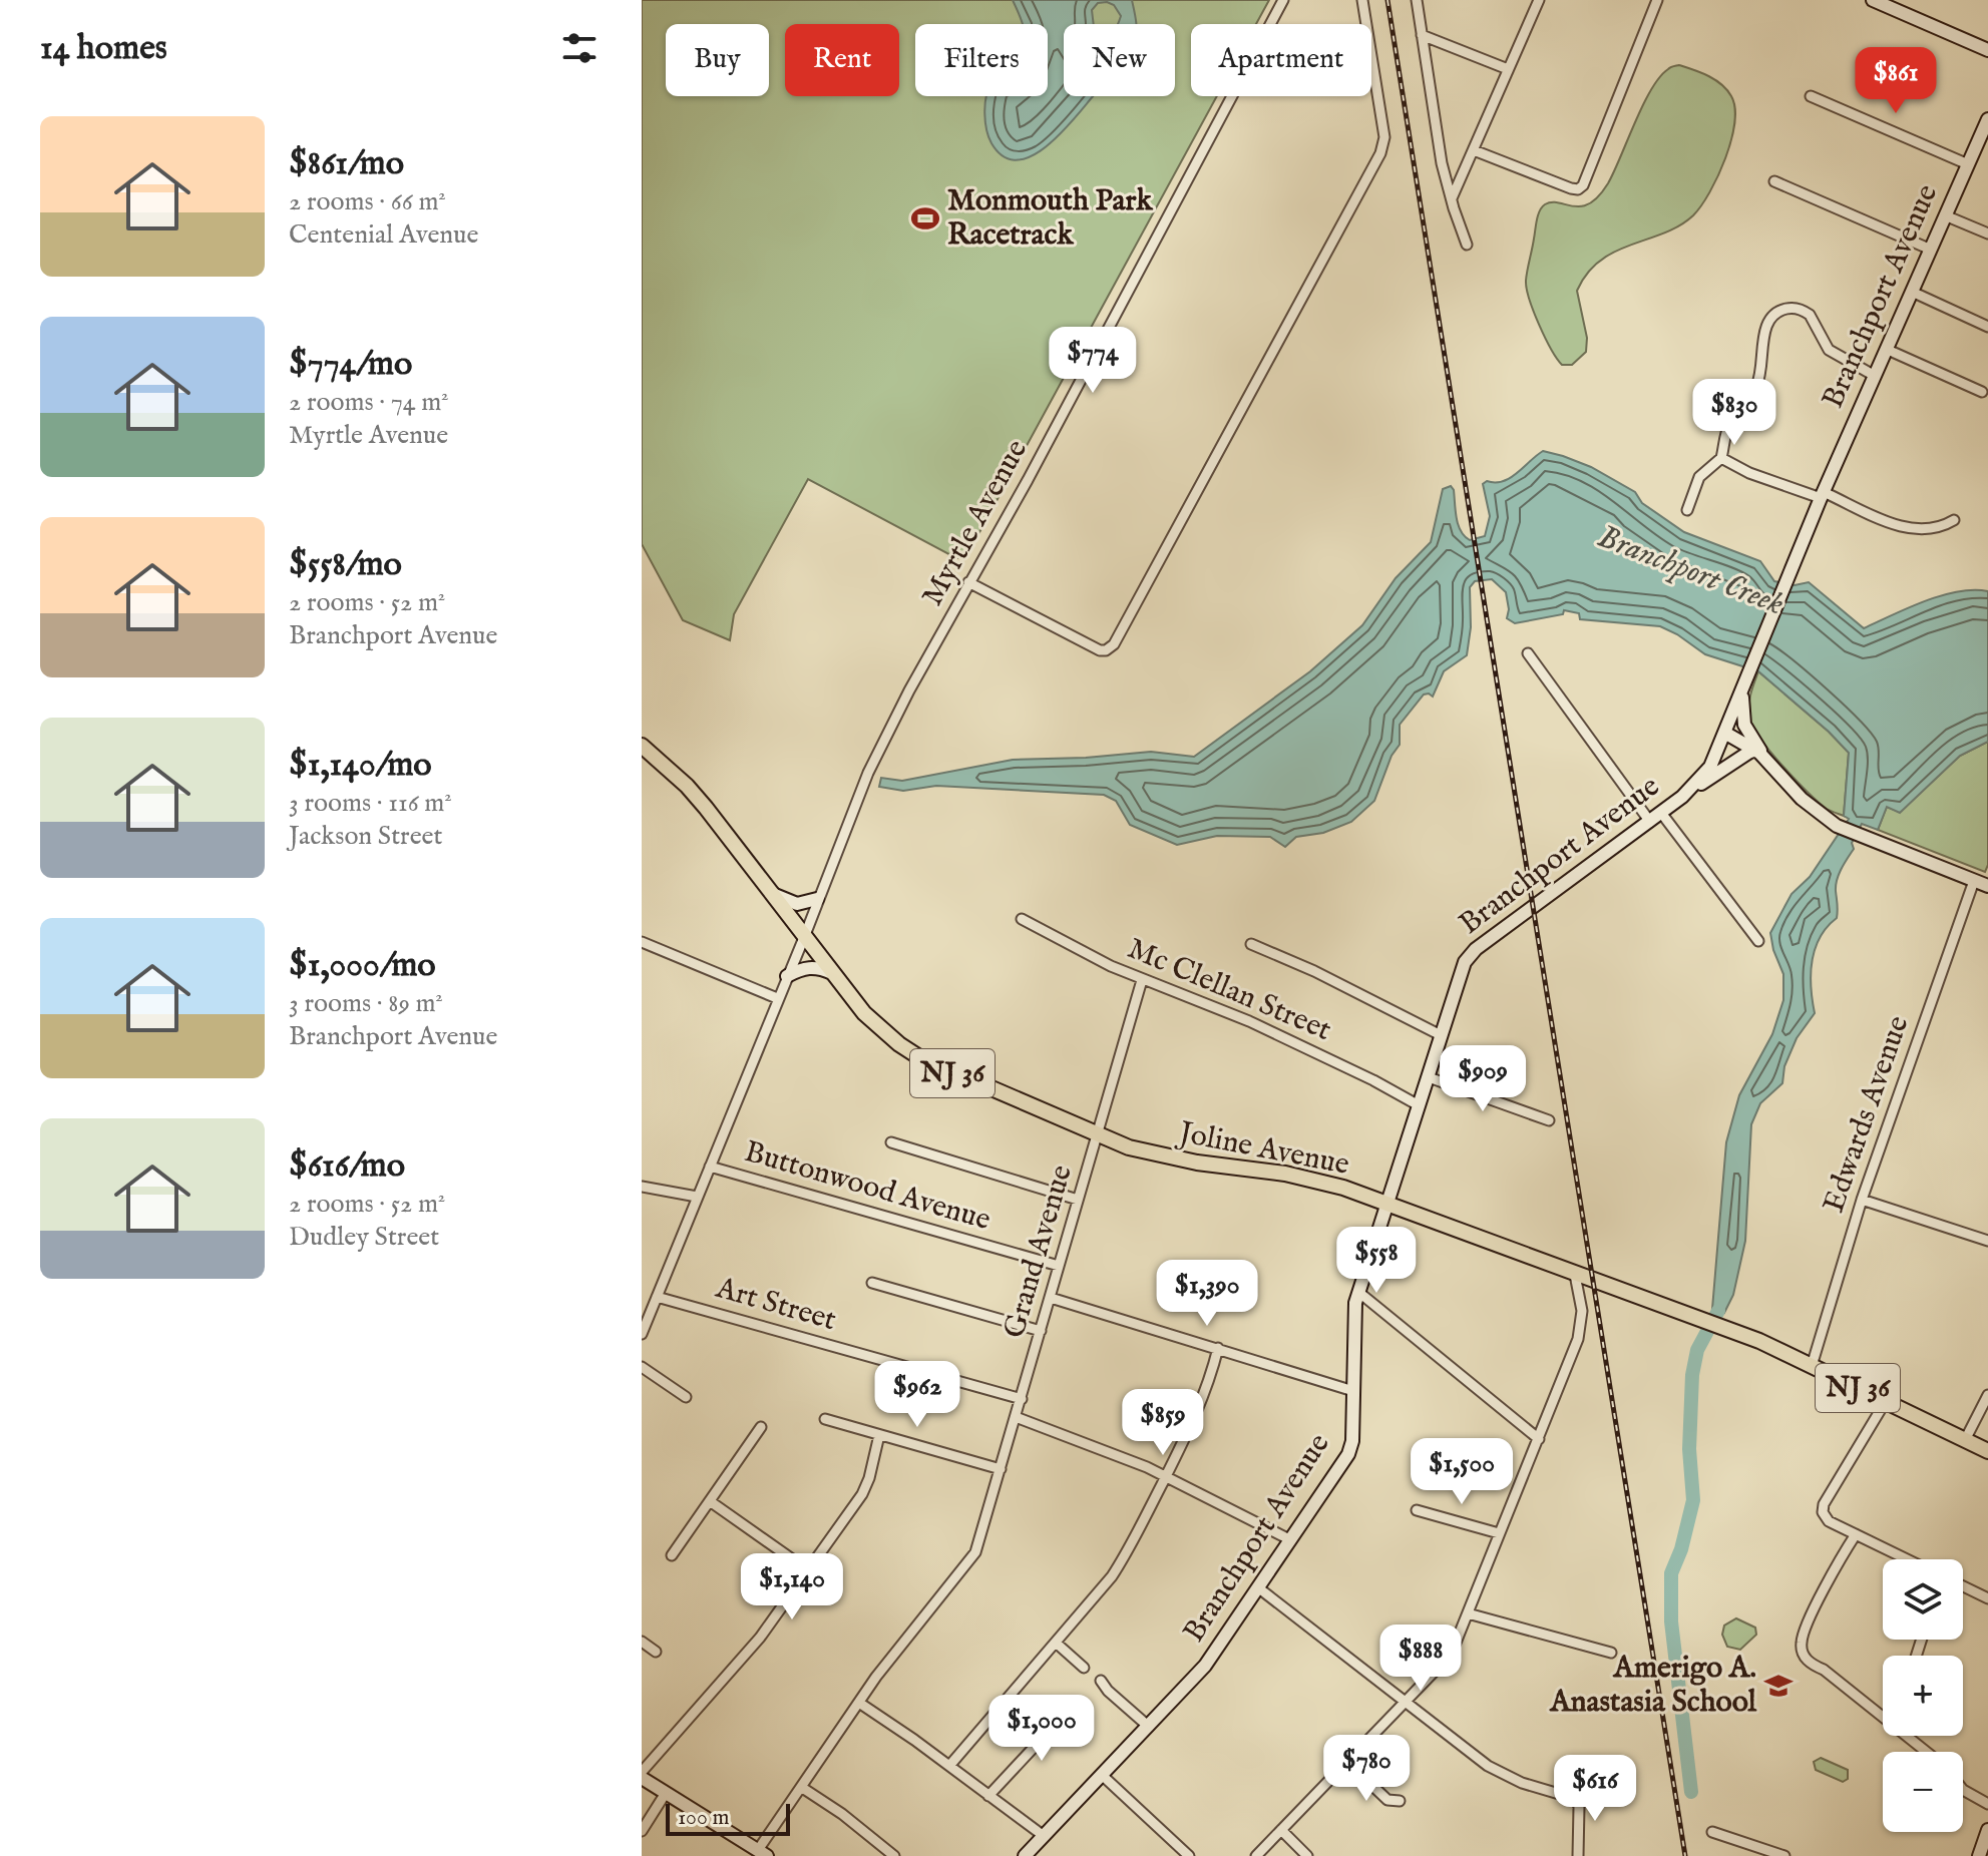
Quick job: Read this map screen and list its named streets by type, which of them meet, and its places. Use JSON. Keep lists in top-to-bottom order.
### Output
{
  "streets": {
    "main road": ["NJ 36", "Joline Avenue"],
    "street": [
      "Branchport Avenue",
      "Myrtle Avenue",
      "Mc Clellan Street",
      "Edwards Avenue",
      "Buttonwood Avenue",
      "Grand Avenue",
      "Art Street"
    ]
  },
  "crossings": [
    ["Branchport Avenue", "Mc Clellan Street"],
    ["Branchport Avenue", "Joline Avenue"],
    ["Myrtle Avenue", "Joline Avenue"],
    ["Myrtle Avenue", "Buttonwood Avenue"],
    ["Myrtle Avenue", "Art Street"],
    ["Mc Clellan Street", "Grand Avenue"],
    ["Edwards Avenue", "Joline Avenue"],
    ["Joline Avenue", "Grand Avenue"],
    ["Buttonwood Avenue", "Grand Avenue"],
    ["Grand Avenue", "Art Street"]
  ],
  "water": ["Branchport Creek"],
  "places": {
    "sports": ["Monmouth Park Racetrack"],
    "school or university": ["Amerigo A. Anastasia School"]
  },
  "scale_bar": "100 m",
  "page": {
    "heading": "14 homes",
    "chip": [
      "Buy",
      "Rent",
      "Filters",
      "New",
      "Apartment"
    ],
    "price": [
      "$861",
      "$774",
      "$830",
      "$909",
      "$558",
      "$1,390",
      "$962",
      "$859",
      "$1,500",
      "$1,140",
      "$888",
      "$1,000",
      "$780",
      "$616"
    ],
    "list": [
      {
        "name": "$861/mo",
        "note": "2 rooms · 66 m² · Centenial Avenue"
      },
      {
        "name": "$774/mo",
        "note": "2 rooms · 74 m² · Myrtle Avenue"
      },
      {
        "name": "$558/mo",
        "note": "2 rooms · 52 m² · Branchport Avenue"
      },
      {
        "name": "$1,140/mo",
        "note": "3 rooms · 116 m² · Jackson Street"
      },
      {
        "name": "$1,000/mo",
        "note": "3 rooms · 89 m² · Branchport Avenue"
      },
      {
        "name": "$616/mo",
        "note": "2 rooms · 52 m² · Dudley Street"
      }
    ],
    "map_buttons": ["+", "−"],
    "scale": "100 m"
  }
}
